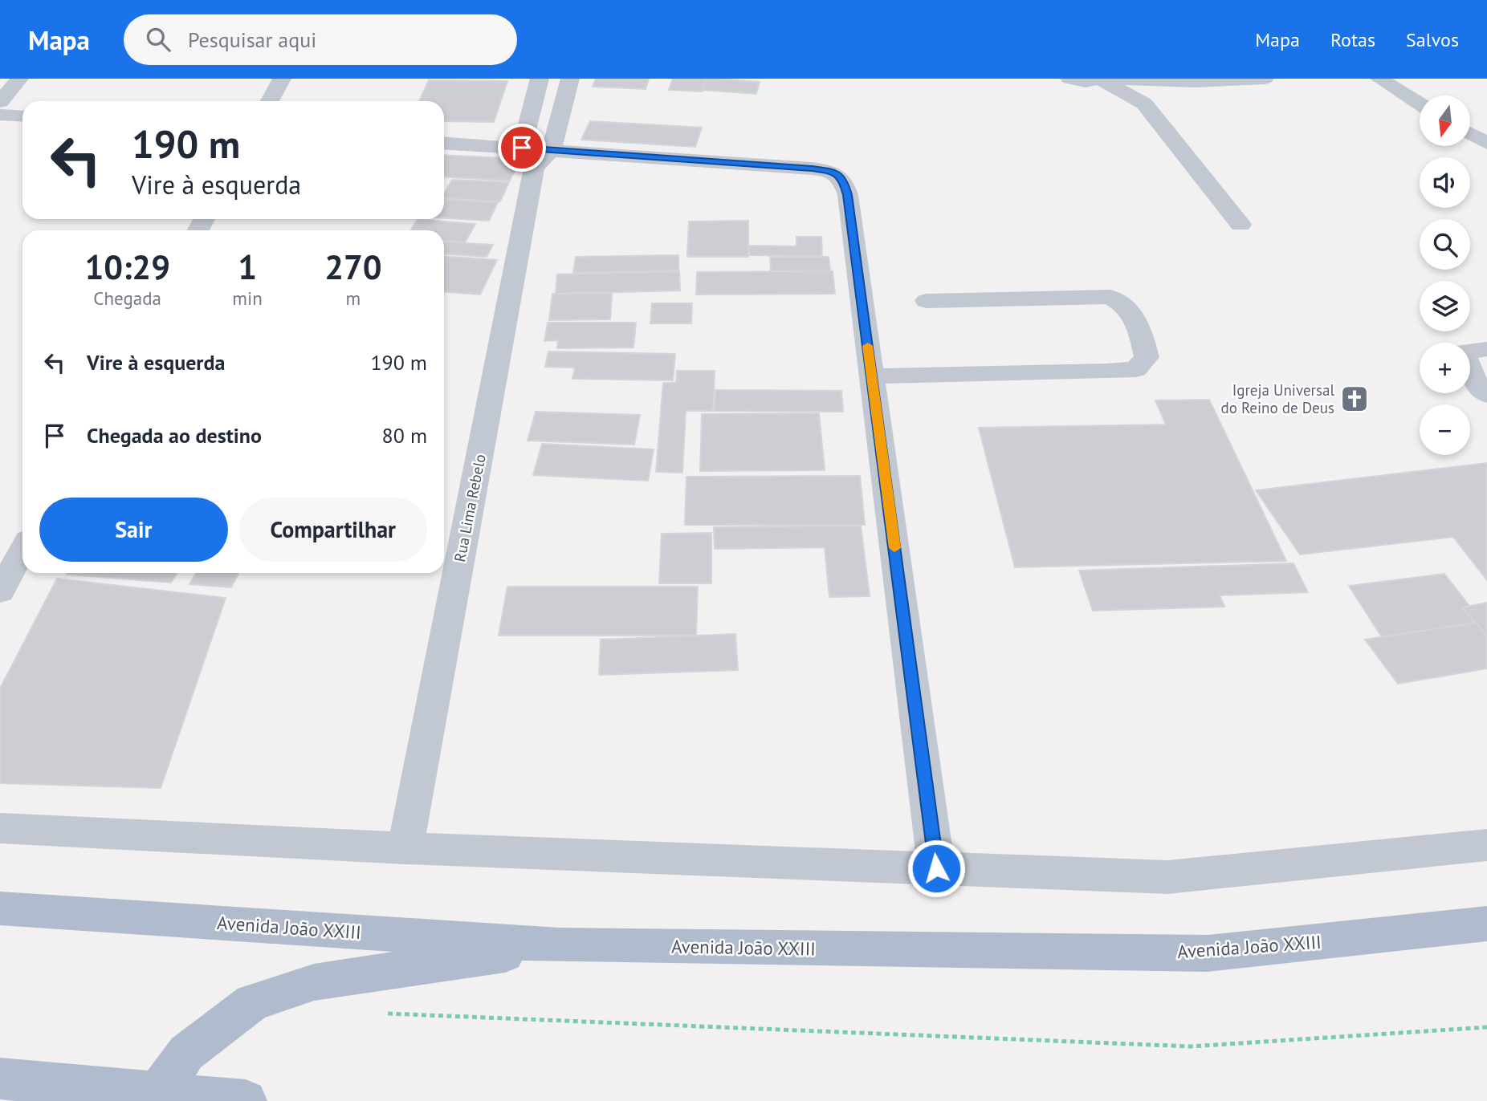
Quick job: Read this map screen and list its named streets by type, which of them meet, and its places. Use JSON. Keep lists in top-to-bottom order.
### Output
{
  "streets": {
    "main road": ["Avenida João XXIII"],
    "street": ["Rua Lima Rebelo"]
  },
  "places": {
    "church": ["Igreja Universal do Reino de Deus"]
  },
  "north": "bottom",
  "page": {
    "header": "Mapa",
    "search": "Pesquisar aqui",
    "nav": ["Mapa", "Rotas", "Salvos"],
    "map_buttons": ["+", "−"],
    "turn": ["190 m", "Vire à esquerda"],
    "eta": [
      "10:29",
      "Chegada",
      "1",
      "min",
      "270",
      "m"
    ],
    "list": [
      {
        "name": "Vire à esquerda",
        "value": "190 m"
      },
      {
        "name": "Chegada ao destino",
        "value": "80 m"
      }
    ],
    "buttons": ["Sair", "Compartilhar"]
  }
}
